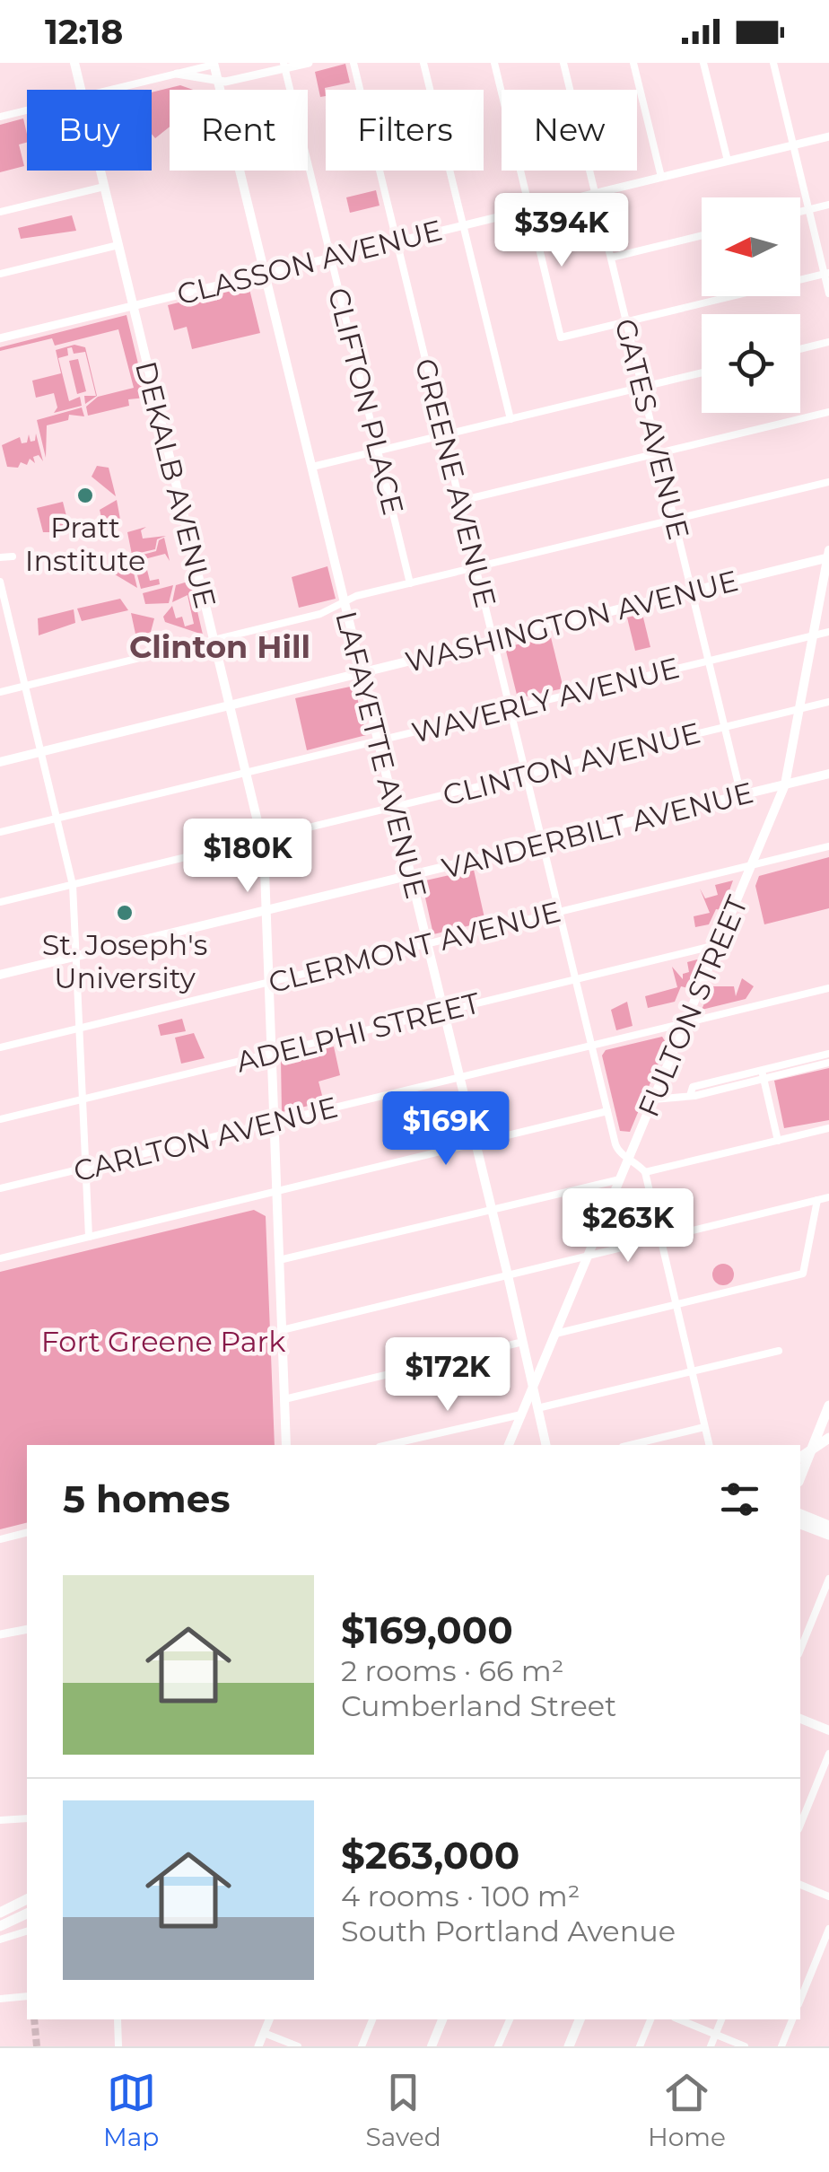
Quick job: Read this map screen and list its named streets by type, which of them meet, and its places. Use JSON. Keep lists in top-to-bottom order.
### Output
{
  "streets": {
    "main road": [
      "DEKALB AVENUE",
      "WASHINGTON AVENUE",
      "LAFAYETTE AVENUE",
      "VANDERBILT AVENUE",
      "FULTON STREET"
    ],
    "street": [
      "CLASSON AVENUE",
      "CLIFTON PLACE",
      "GATES AVENUE",
      "GREENE AVENUE",
      "WAVERLY AVENUE",
      "CLINTON AVENUE",
      "CLERMONT AVENUE",
      "ADELPHI STREET",
      "CARLTON AVENUE"
    ]
  },
  "crossings": [
    ["CLASSON AVENUE", "CLIFTON PLACE"],
    ["CLASSON AVENUE", "GATES AVENUE"],
    ["CLASSON AVENUE", "GREENE AVENUE"],
    ["CLASSON AVENUE", "DEKALB AVENUE"],
    ["CLASSON AVENUE", "LAFAYETTE AVENUE"],
    ["GATES AVENUE", "WASHINGTON AVENUE"],
    ["GATES AVENUE", "WAVERLY AVENUE"],
    ["GATES AVENUE", "CLINTON AVENUE"],
    ["GATES AVENUE", "VANDERBILT AVENUE"],
    ["GREENE AVENUE", "WASHINGTON AVENUE"],
    ["GREENE AVENUE", "WAVERLY AVENUE"],
    ["GREENE AVENUE", "CLINTON AVENUE"],
    ["GREENE AVENUE", "VANDERBILT AVENUE"],
    ["GREENE AVENUE", "CLERMONT AVENUE"],
    ["GREENE AVENUE", "FULTON STREET"],
    ["GREENE AVENUE", "ADELPHI STREET"],
    ["GREENE AVENUE", "CARLTON AVENUE"],
    ["DEKALB AVENUE", "WASHINGTON AVENUE"],
    ["DEKALB AVENUE", "WAVERLY AVENUE"],
    ["DEKALB AVENUE", "CLINTON AVENUE"],
    ["DEKALB AVENUE", "VANDERBILT AVENUE"],
    ["DEKALB AVENUE", "CLERMONT AVENUE"],
    ["DEKALB AVENUE", "ADELPHI STREET"],
    ["DEKALB AVENUE", "CARLTON AVENUE"],
    ["WASHINGTON AVENUE", "LAFAYETTE AVENUE"],
    ["WASHINGTON AVENUE", "FULTON STREET"],
    ["WAVERLY AVENUE", "LAFAYETTE AVENUE"],
    ["WAVERLY AVENUE", "FULTON STREET"],
    ["LAFAYETTE AVENUE", "CLINTON AVENUE"],
    ["LAFAYETTE AVENUE", "VANDERBILT AVENUE"],
    ["LAFAYETTE AVENUE", "CLERMONT AVENUE"],
    ["LAFAYETTE AVENUE", "FULTON STREET"],
    ["LAFAYETTE AVENUE", "ADELPHI STREET"],
    ["LAFAYETTE AVENUE", "CARLTON AVENUE"],
    ["CLINTON AVENUE", "FULTON STREET"],
    ["VANDERBILT AVENUE", "FULTON STREET"],
    ["CLERMONT AVENUE", "FULTON STREET"],
    ["FULTON STREET", "ADELPHI STREET"],
    ["FULTON STREET", "CARLTON AVENUE"]
  ],
  "districts": ["Clinton Hill"],
  "parks": ["Fort Greene Park"],
  "places": ["Pratt Institute", "St. Joseph's University"],
  "north": "left",
  "page": {
    "status": "12:18",
    "chip": [
      "Buy",
      "Rent",
      "Filters",
      "New"
    ],
    "price": [
      "$394K",
      "$180K",
      "$169K",
      "$263K",
      "$172K"
    ],
    "heading": "5 homes",
    "list": [
      {
        "name": "$169,000",
        "note": "2 rooms · 66 m² · Cumberland Street"
      },
      {
        "name": "$263,000",
        "note": "4 rooms · 100 m² · South Portland Avenue"
      }
    ],
    "tabs": ["Map", "Saved", "Home"]
  }
}
